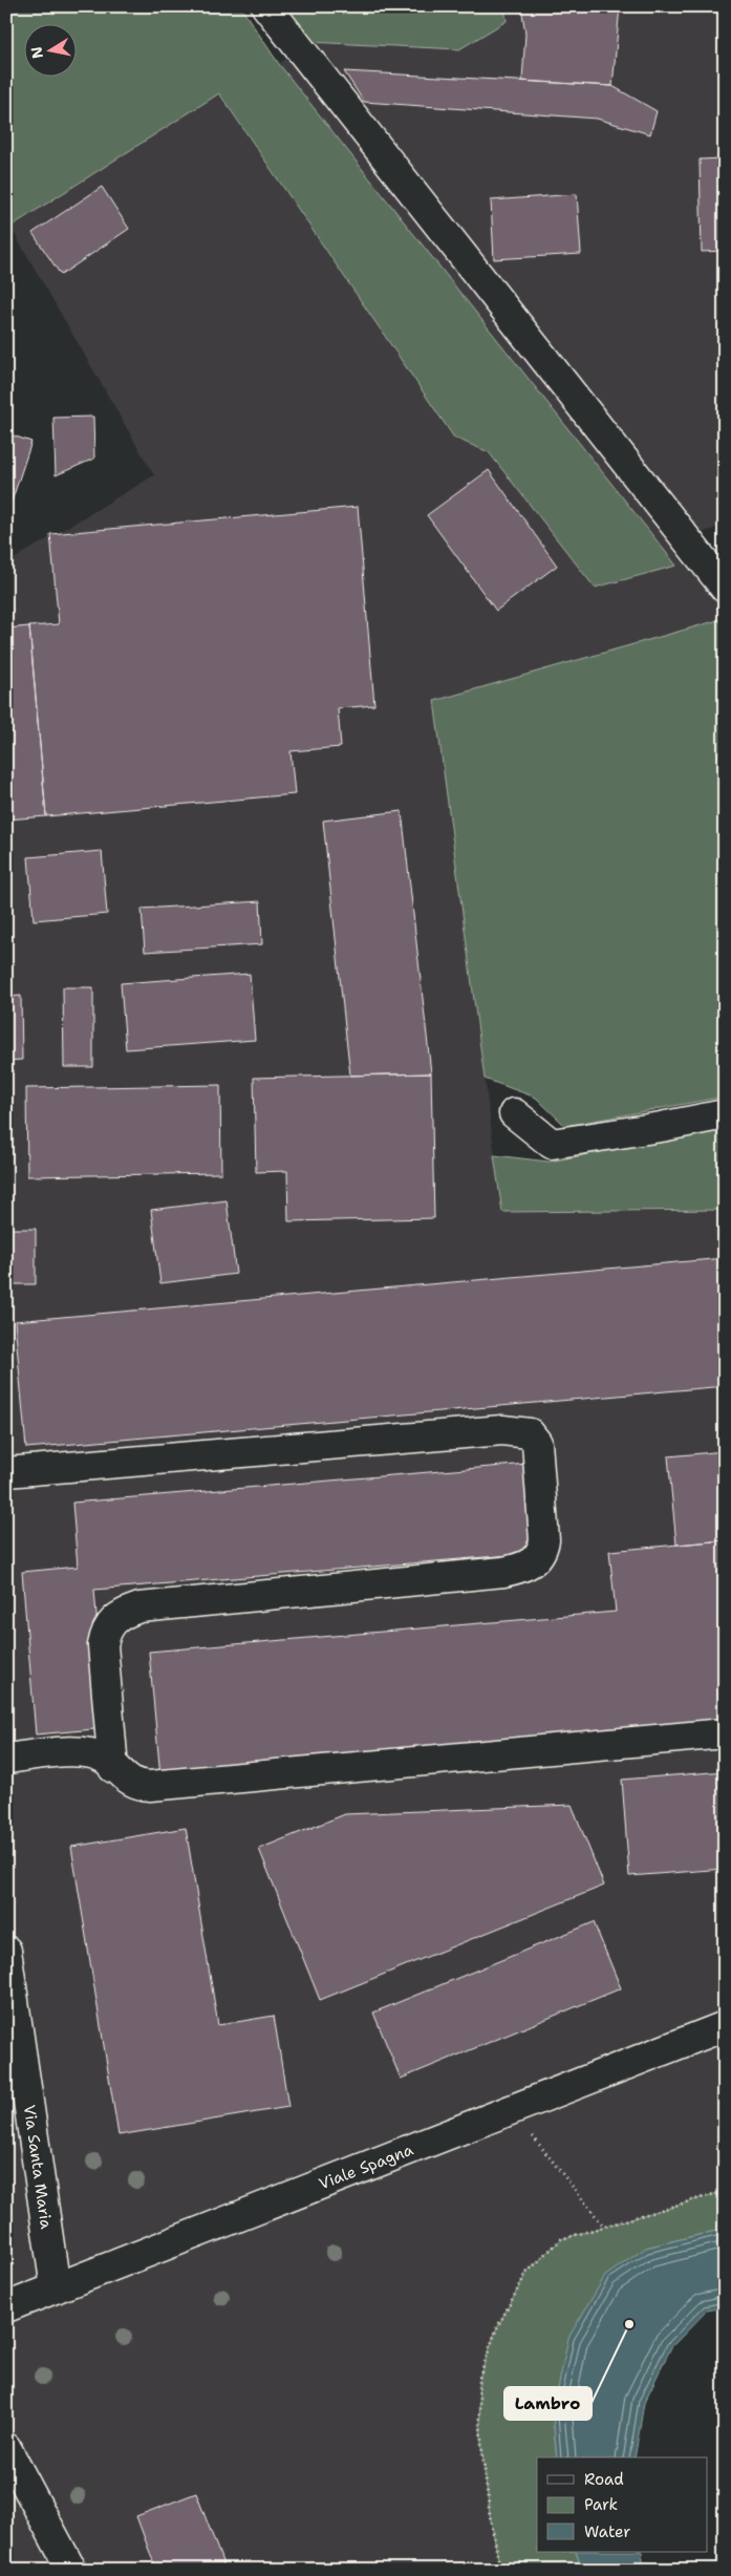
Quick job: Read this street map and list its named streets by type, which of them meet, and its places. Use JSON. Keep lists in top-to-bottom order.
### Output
{
  "streets": {
    "street": ["Via Santa Maria", "Viale Spagna"]
  },
  "crossings": [
    ["Via Santa Maria", "Viale Spagna"]
  ],
  "places": ["Lambro"],
  "legend": ["Road", "Park", "Water"],
  "north": "left"
}
